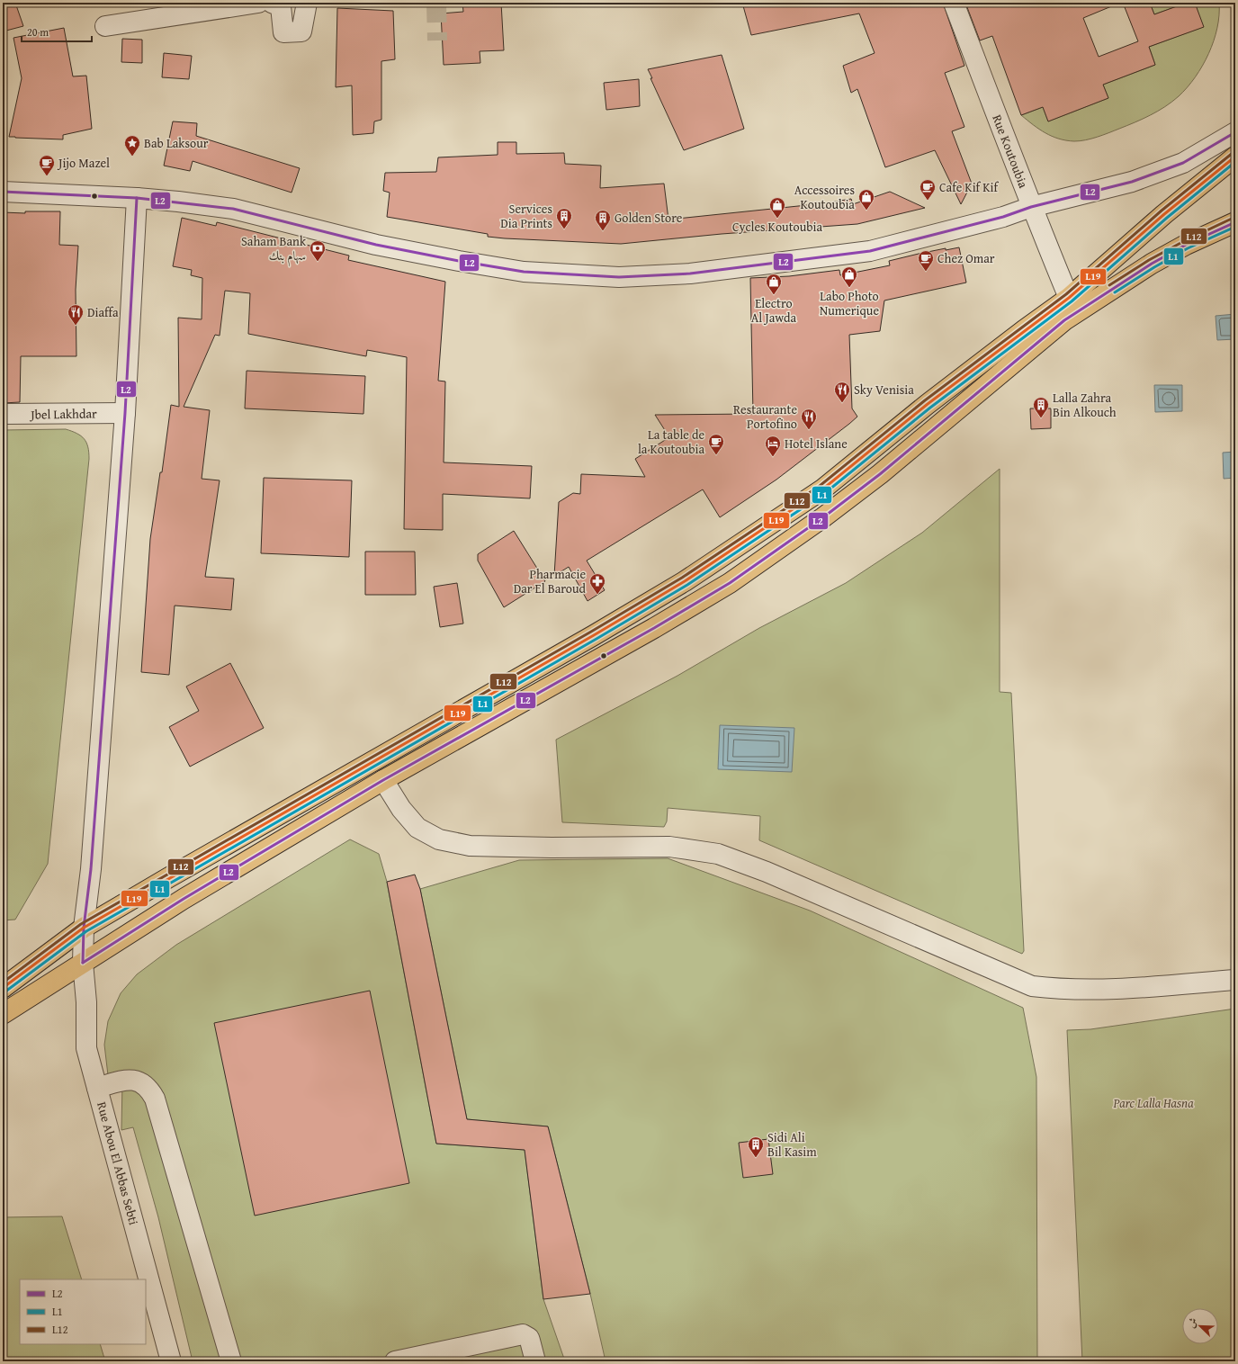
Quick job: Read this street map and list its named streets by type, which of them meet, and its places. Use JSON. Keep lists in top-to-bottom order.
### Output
{
  "streets": {
    "street": ["Rue Koutoubia", "Jbel Lakhdar", "Rue Abou El Abbas Sebti"]
  },
  "crossings": [
    ["Jbel Lakhdar", "Rue Abou El Abbas Sebti"]
  ],
  "parks": ["Parc Lalla Hasna"],
  "places": {
    "place": ["Bab Laksour"],
    "cafe": [
      "Jijo Mazel",
      "Cafe Kif Kif",
      "Chez Omar",
      "La table de la Koutoubia"
    ],
    "shop": [
      "Accessoires Koutoubia",
      "Cycles Koutoubia",
      "Labo Photo Numerique",
      "Electro Al Jawda"
    ],
    "building": [
      "Services Dia Prints",
      "Golden Store",
      "Lalla Zahra Bin Alkouch",
      "Sidi Ali Bil Kasim"
    ],
    "bank": ["Saham Bank سهام بنك"],
    "restaurant": ["Diaffa", "Sky Venisia", "Restaurante Portofino"],
    "hotel": ["Hotel Islane"],
    "pharmacy": ["Pharmacie Dar El Baroud"]
  },
  "lines": [
    "transit line L2",
    "transit line L12",
    "transit line L19",
    "transit line L1"
  ],
  "legend": ["L2", "L1", "L12"],
  "scale_bar": "20 m",
  "north": "top left"
}
